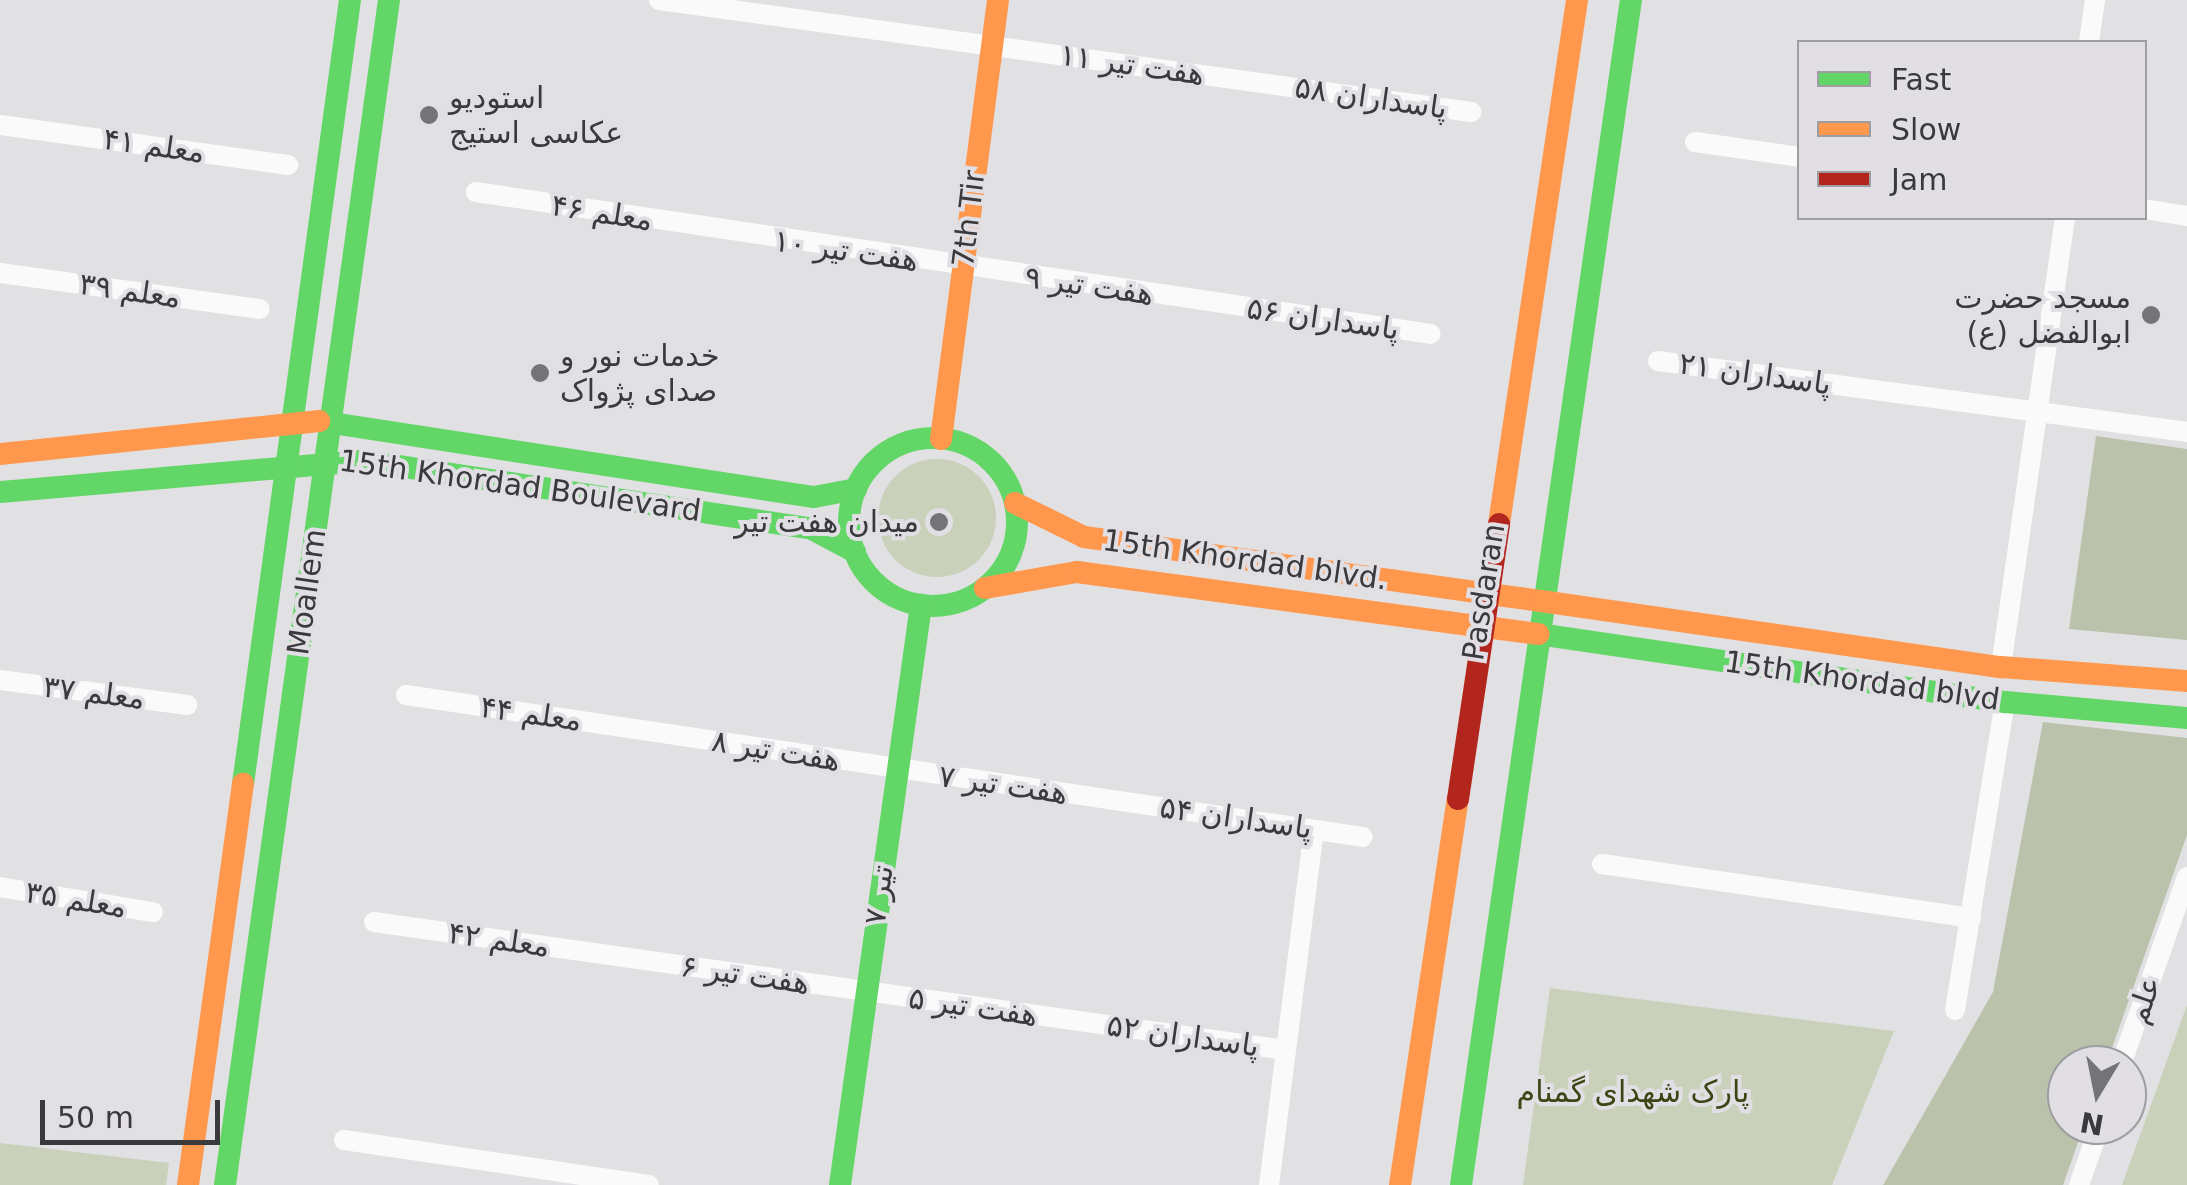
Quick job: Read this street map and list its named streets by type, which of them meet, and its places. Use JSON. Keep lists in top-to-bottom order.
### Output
{
  "streets": {
    "main road": [
      "7th Tir",
      "15th Khordad Boulevard",
      "15th Khordad blvd.",
      "Moallem",
      "Pasdaran",
      "15th Khordad blvd",
      "۷ تیر"
    ],
    "street": [
      "هفت تیر ۱۱",
      "پاسداران ۵۸",
      "معلم ۴۱",
      "معلم ۴۶",
      "هفت تیر ۱۰",
      "هفت تیر ۹",
      "معلم ۳۹",
      "پاسداران ۵۶",
      "پاسداران ۲۱",
      "معلم ۳۷",
      "معلم ۴۴",
      "هفت تیر ۸",
      "هفت تیر ۷",
      "پاسداران ۵۴",
      "معلم ۳۵",
      "معلم ۴۲",
      "هفت تیر ۶",
      "علم",
      "هفت تیر ۵",
      "پاسداران ۵۲"
    ]
  },
  "crossings": [
    ["هفت تیر ۱۱", "پاسداران ۵۸"],
    ["هفت تیر ۱۱", "7th Tir"],
    ["معلم ۴۶", "هفت تیر ۱۰"],
    ["7th Tir", "هفت تیر ۱۰"],
    ["7th Tir", "هفت تیر ۹"],
    ["7th Tir", "15th Khordad Boulevard"],
    ["7th Tir", "15th Khordad blvd."],
    ["7th Tir", "۷ تیر"],
    ["هفت تیر ۱۰", "هفت تیر ۹"],
    ["هفت تیر ۹", "پاسداران ۵۶"],
    ["15th Khordad Boulevard", "15th Khordad blvd."],
    ["15th Khordad Boulevard", "Moallem"],
    ["15th Khordad Boulevard", "۷ تیر"],
    ["15th Khordad blvd.", "Pasdaran"],
    ["15th Khordad blvd.", "۷ تیر"],
    ["Pasdaran", "15th Khordad blvd"],
    ["معلم ۴۴", "هفت تیر ۸"],
    ["هفت تیر ۸", "هفت تیر ۷"],
    ["هفت تیر ۸", "۷ تیر"],
    ["هفت تیر ۷", "پاسداران ۵۴"],
    ["هفت تیر ۷", "۷ تیر"],
    ["۷ تیر", "هفت تیر ۶"],
    ["۷ تیر", "هفت تیر ۵"],
    ["معلم ۴۲", "هفت تیر ۶"],
    ["هفت تیر ۶", "هفت تیر ۵"],
    ["هفت تیر ۵", "پاسداران ۵۲"]
  ],
  "parks": ["پارک شهدای گمنام"],
  "places": [
    "استودیو عکاسی استیج",
    "مسجد حضرت ابوالفضل (ع)",
    "خدمات نور و صدای پژواک",
    "میدان هفت تیر"
  ],
  "legend": ["Fast", "Slow", "Jam"],
  "scale_bar": "50 m",
  "north": "bottom"
}
